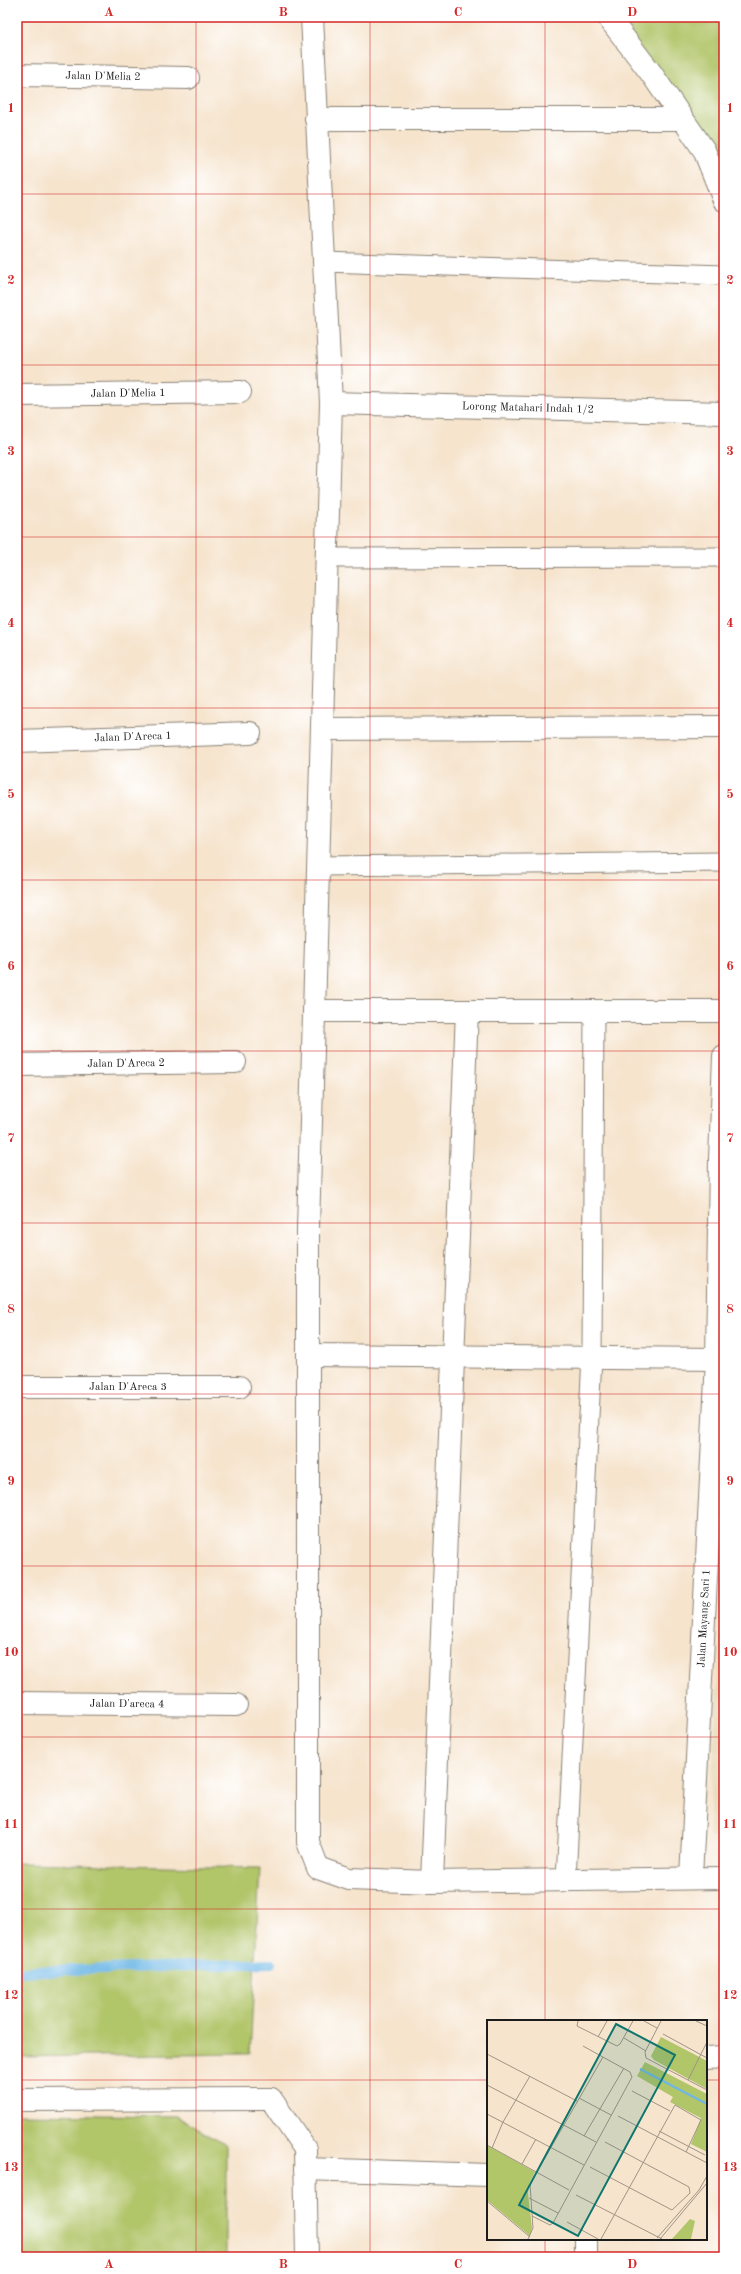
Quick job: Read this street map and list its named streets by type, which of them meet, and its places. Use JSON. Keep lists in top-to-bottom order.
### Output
{
  "streets": {
    "street": [
      "Jalan D'Melia 2",
      "Jalan D'Melia 1",
      "Lorong Matahari Indah 1/2",
      "Jalan D'Areca 1",
      "Jalan D'Areca 2",
      "Jalan D'Areca 3",
      "Jalan Mayang Sari 1",
      "Jalan D'areca 4"
    ]
  },
  "grid": {
    "columns": [
      "A",
      "B",
      "C",
      "D"
    ],
    "rows": [
      "1",
      "2",
      "3",
      "4",
      "5",
      "6",
      "7",
      "8",
      "9",
      "10",
      "11",
      "12",
      "13"
    ]
  }
}
